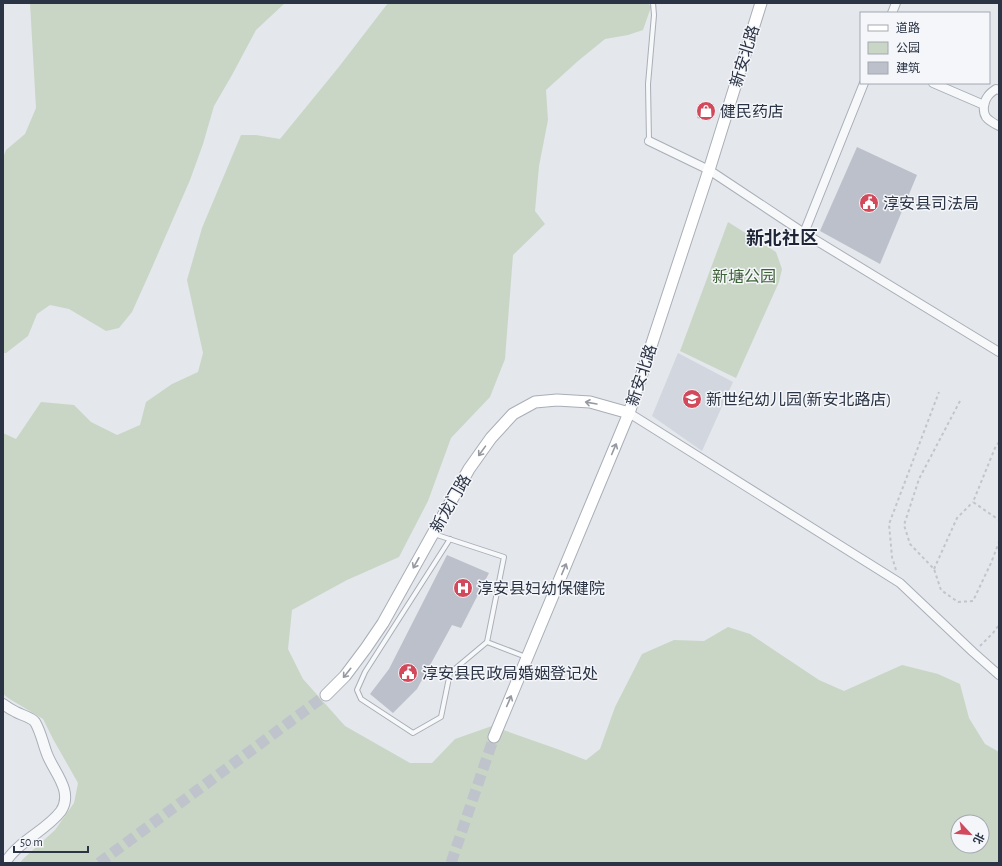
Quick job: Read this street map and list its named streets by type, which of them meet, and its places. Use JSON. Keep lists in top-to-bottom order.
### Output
{
  "streets": {
    "main road": ["新安北路", "新龙门路"]
  },
  "crossings": [
    ["新安北路", "新龙门路"]
  ],
  "one_way": ["新安北路", "新龙门路"],
  "districts": ["新北社区"],
  "parks": ["新塘公园"],
  "places": {
    "shop": ["健民药店"],
    "public building": ["淳安县司法局", "淳安县民政局婚姻登记处"],
    "school or university": ["新世纪幼儿园(新安北路店)"],
    "hospital": ["淳安县妇幼保健院"]
  },
  "legend": ["道路", "公园", "建筑"],
  "scale_bar": "50 m",
  "north": "bottom right"
}
